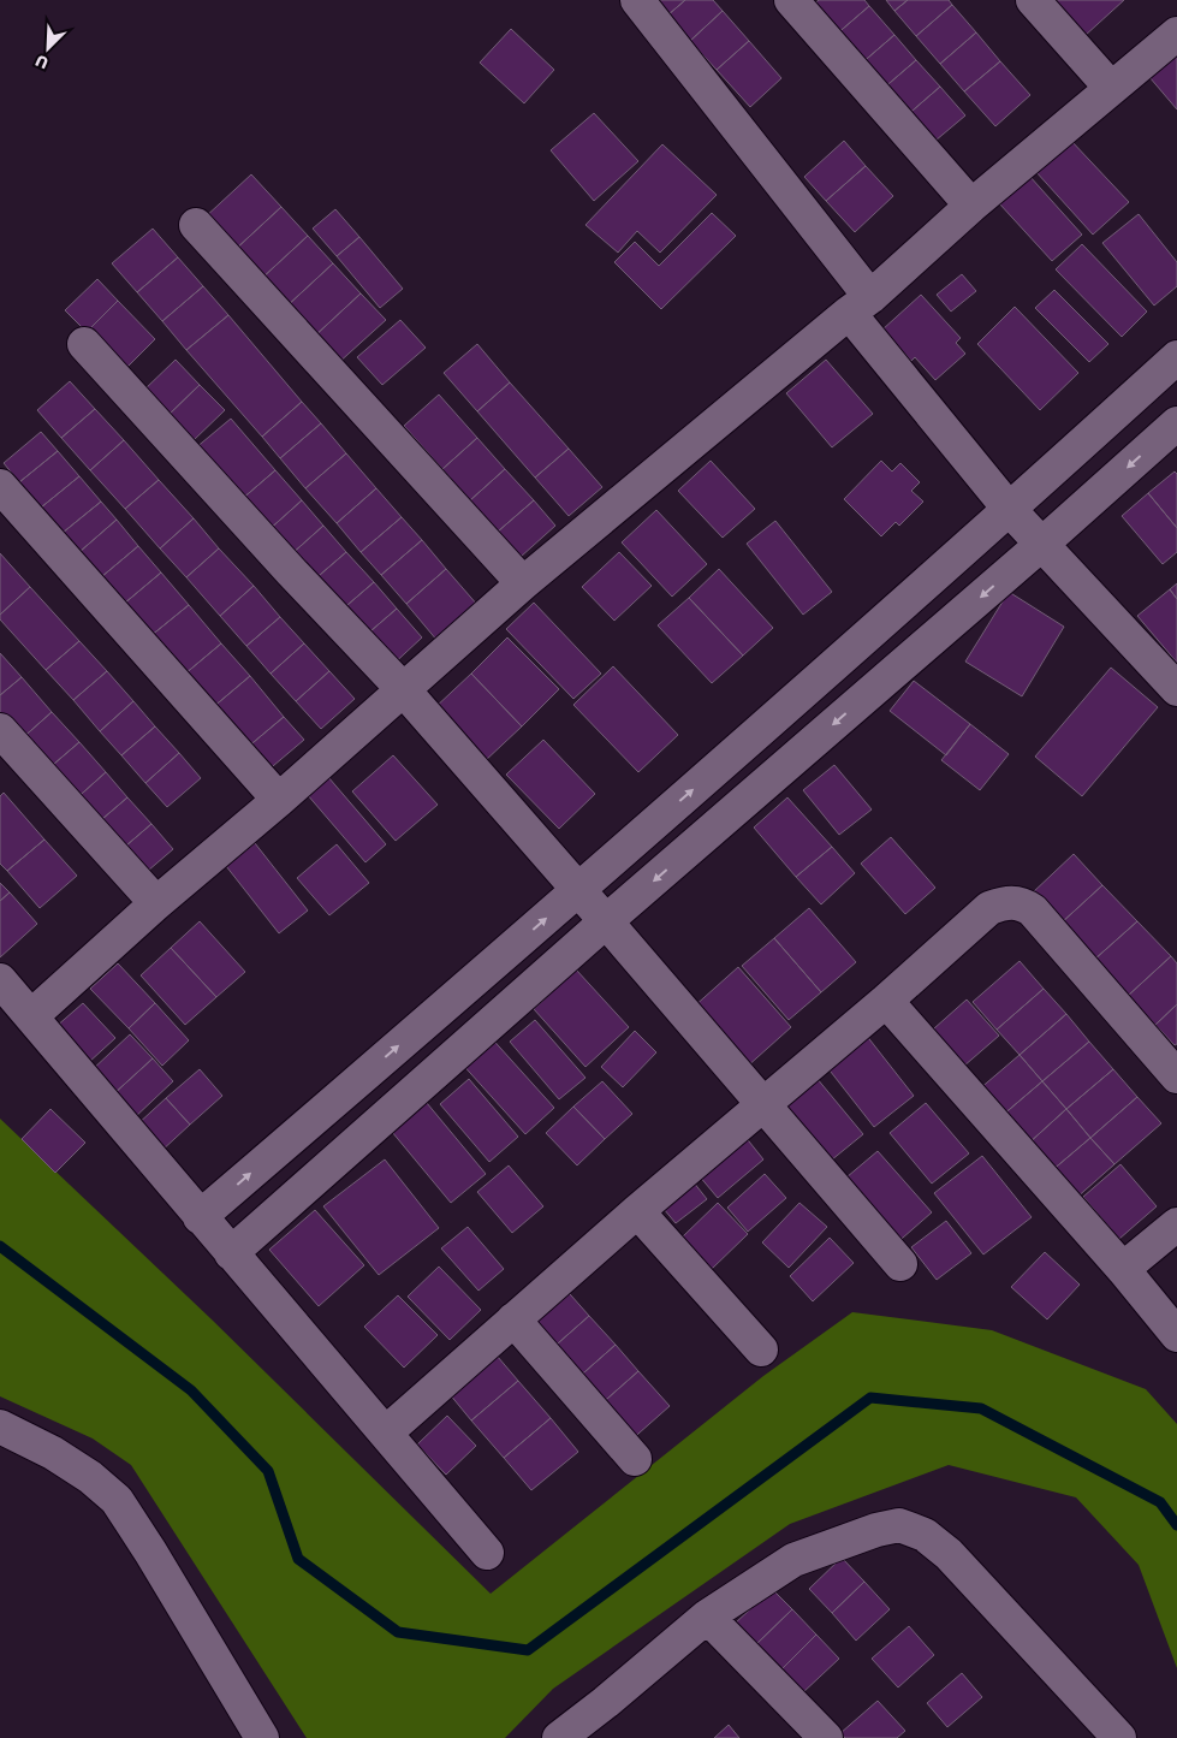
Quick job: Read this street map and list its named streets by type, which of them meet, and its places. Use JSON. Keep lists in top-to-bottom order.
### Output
{
  "north": "bottom left"
}
